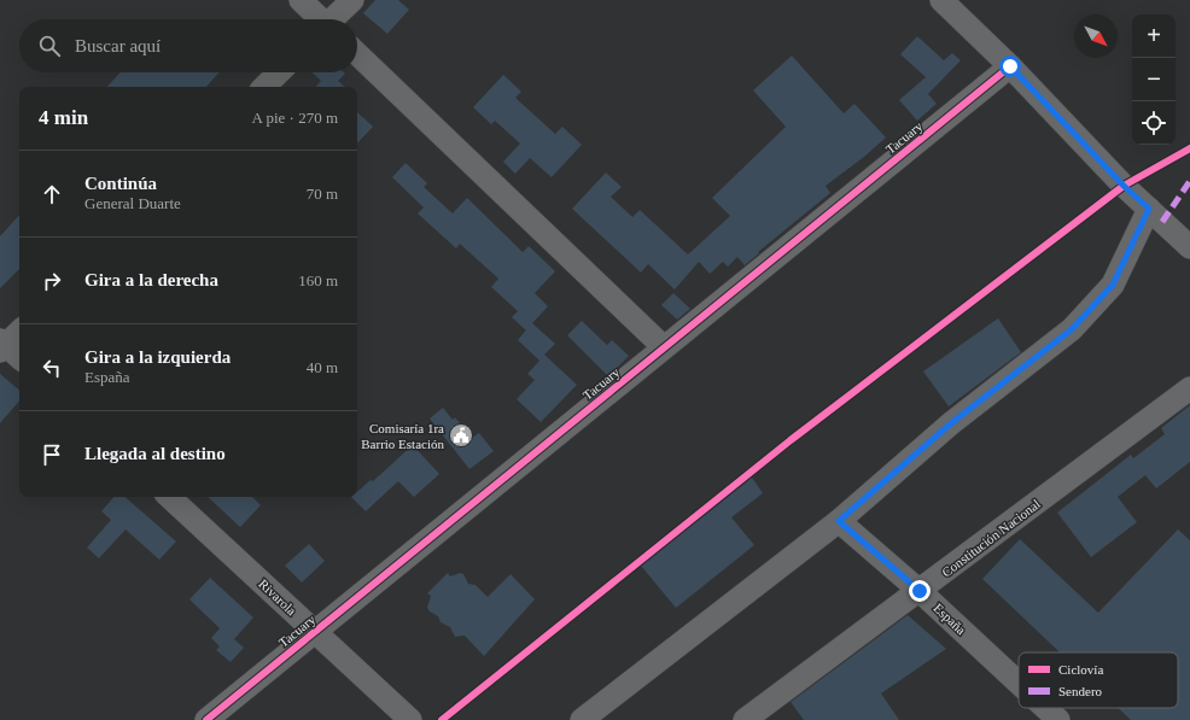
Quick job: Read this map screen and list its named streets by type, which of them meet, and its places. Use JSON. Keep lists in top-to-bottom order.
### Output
{
  "streets": {
    "street": [
      "Tacuary",
      "Constitución Nacional",
      "Rivarola",
      "España"
    ]
  },
  "crossings": [
    ["Tacuary", "Rivarola"],
    ["Constitución Nacional", "España"]
  ],
  "places": {
    "public building": ["Comisaría 1ra Barrio Estación"]
  },
  "legend": ["Ciclovía", "Sendero"],
  "north": "bottom right",
  "page": {
    "map_buttons": ["+", "−"],
    "search": "Buscar aquí",
    "heading": ["4 min", "A pie · 270 m"],
    "list": [
      ["Continúa", "General Duarte", "70 m"],
      ["Gira a la derecha", "160 m"],
      ["Gira a la izquierda", "España", "40 m"],
      "Llegada al destino"
    ]
  }
}
